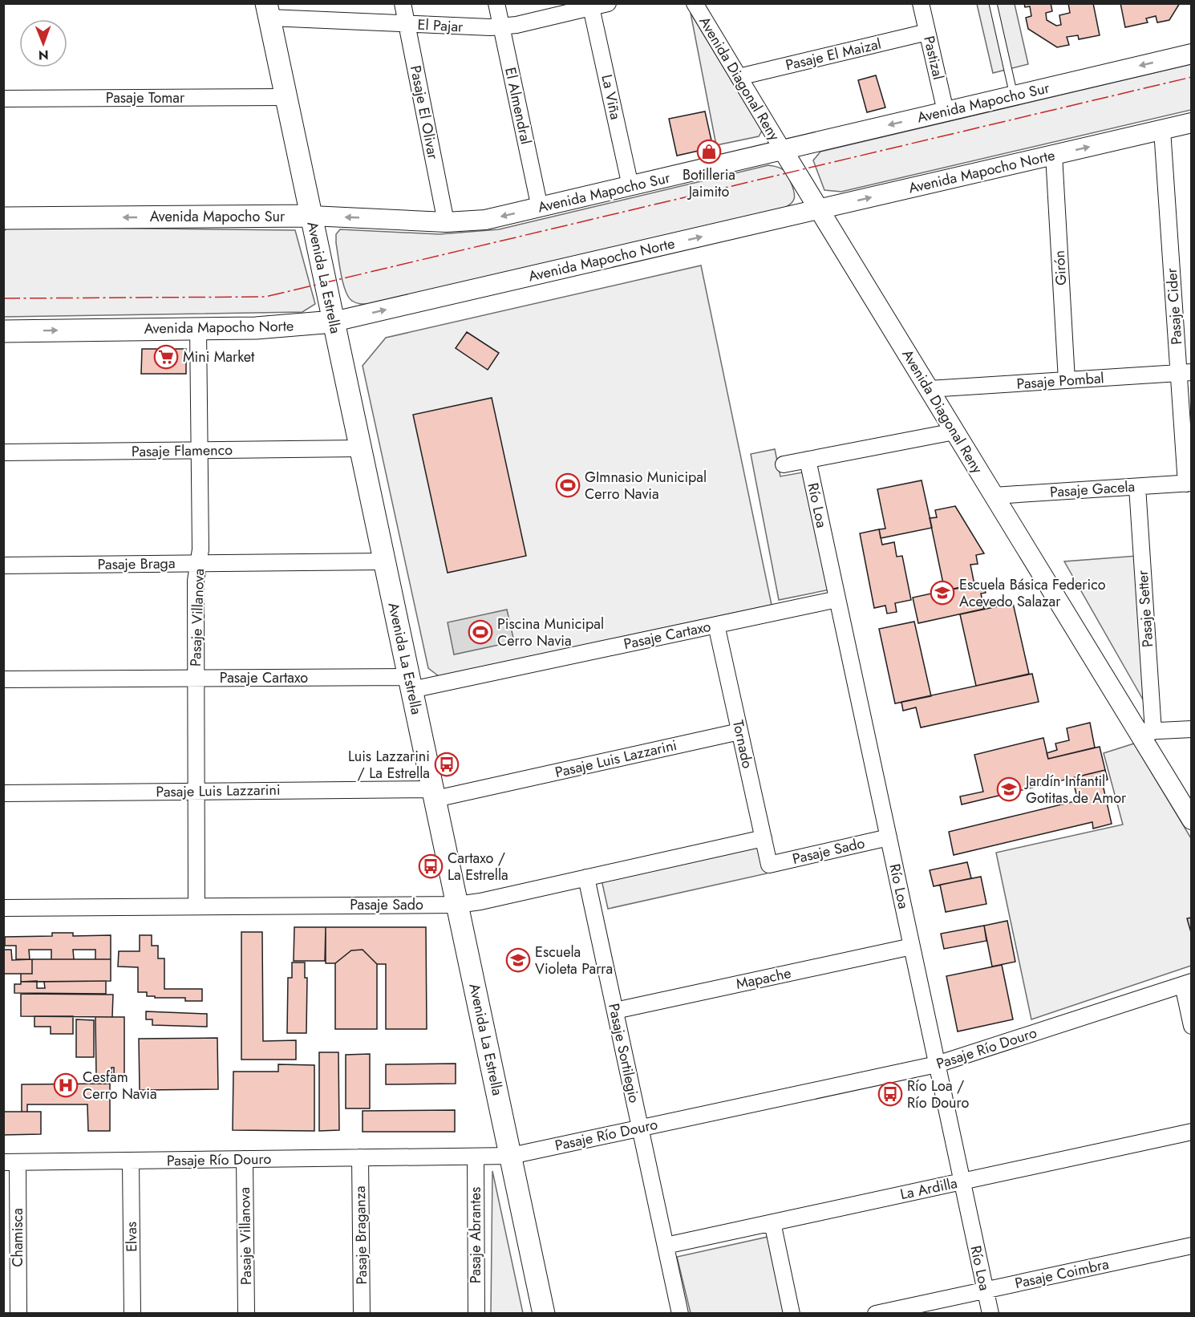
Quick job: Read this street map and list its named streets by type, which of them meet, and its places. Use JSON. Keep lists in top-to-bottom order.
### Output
{
  "streets": {
    "main road": ["Avenida Mapocho Sur", "Avenida Mapocho Norte", "Avenida La Estrella"],
    "street": [
      "El Pajar",
      "Pasaje El Maizal",
      "Pastizal",
      "Avenida Diagonal Reny",
      "La Viña",
      "Pasaje Tomar",
      "El Almendral",
      "Pasaje El Olivar",
      "Girón",
      "Pasaje Cider",
      "Pasaje Pombal",
      "Pasaje Flamenco",
      "Pasaje Gacela",
      "Río Loa",
      "Pasaje Braga",
      "Pasaje Setter",
      "Pasaje Villanova",
      "Pasaje Cartaxo",
      "Tornado",
      "Pasaje Luis Lazzarini",
      "Pasaje Sado",
      "Mapache",
      "Pasaje Río Douro",
      "Pasaje Sortilegio",
      "La Ardilla",
      "Pasaje Braganza",
      "Pasaje Abrantes",
      "Elvas",
      "Chamisca",
      "Pasaje Coimbra"
    ]
  },
  "crossings": [
    ["El Pajar", "La Viña"],
    ["El Pajar", "El Almendral"],
    ["El Pajar", "Pasaje El Olivar"],
    ["El Pajar", "Avenida La Estrella"],
    ["Pasaje El Maizal", "Pastizal"],
    ["Pasaje El Maizal", "Avenida Diagonal Reny"],
    ["Pastizal", "Avenida Mapocho Sur"],
    ["Avenida Diagonal Reny", "Avenida Mapocho Sur"],
    ["Avenida Diagonal Reny", "Avenida Mapocho Norte"],
    ["Avenida Diagonal Reny", "Pasaje Pombal"],
    ["Avenida Diagonal Reny", "Pasaje Gacela"],
    ["Avenida Diagonal Reny", "Pasaje Setter"],
    ["La Viña", "Avenida Mapocho Sur"],
    ["Pasaje Tomar", "Avenida La Estrella"],
    ["Avenida Mapocho Sur", "El Almendral"],
    ["Avenida Mapocho Sur", "Pasaje El Olivar"],
    ["Avenida Mapocho Sur", "Avenida La Estrella"],
    ["Avenida Mapocho Norte", "Girón"],
    ["Avenida Mapocho Norte", "Avenida La Estrella"],
    ["Avenida Mapocho Norte", "Pasaje Cider"],
    ["Avenida Mapocho Norte", "Pasaje Villanova"],
    ["Girón", "Pasaje Pombal"],
    ["Avenida La Estrella", "Pasaje Flamenco"],
    ["Avenida La Estrella", "Pasaje Braga"],
    ["Avenida La Estrella", "Pasaje Cartaxo"],
    ["Avenida La Estrella", "Pasaje Luis Lazzarini"],
    ["Avenida La Estrella", "Pasaje Sado"],
    ["Avenida La Estrella", "Pasaje Río Douro"],
    ["Pasaje Cider", "Pasaje Pombal"],
    ["Pasaje Cider", "Pasaje Gacela"],
    ["Pasaje Flamenco", "Pasaje Villanova"],
    ["Pasaje Gacela", "Pasaje Setter"],
    ["Río Loa", "Pasaje Cartaxo"],
    ["Río Loa", "Pasaje Sado"],
    ["Río Loa", "Mapache"],
    ["Río Loa", "Pasaje Río Douro"],
    ["Río Loa", "La Ardilla"],
    ["Río Loa", "Pasaje Coimbra"],
    ["Pasaje Braga", "Pasaje Villanova"],
    ["Pasaje Villanova", "Pasaje Cartaxo"],
    ["Pasaje Villanova", "Pasaje Luis Lazzarini"],
    ["Pasaje Villanova", "Pasaje Sado"],
    ["Pasaje Villanova", "Pasaje Río Douro"],
    ["Pasaje Cartaxo", "Tornado"],
    ["Tornado", "Pasaje Luis Lazzarini"],
    ["Tornado", "Pasaje Sado"],
    ["Pasaje Sado", "Pasaje Sortilegio"],
    ["Mapache", "Pasaje Sortilegio"],
    ["Pasaje Río Douro", "Pasaje Sortilegio"],
    ["Pasaje Río Douro", "Pasaje Braganza"],
    ["Pasaje Río Douro", "Pasaje Abrantes"],
    ["Pasaje Río Douro", "Elvas"],
    ["Pasaje Río Douro", "Chamisca"],
    ["Pasaje Sortilegio", "La Ardilla"]
  ],
  "one_way": ["Avenida Mapocho Sur", "Avenida Mapocho Norte"],
  "places": {
    "shop": ["Botilleria Jaimito"],
    "supermarket": ["Mini Market"],
    "sports": ["GImnasio Municipal Cerro Navia", "Piscina Municipal Cerro Navia"],
    "school or university": ["Escuela Básica Federico Acevedo Salazar", "Jardín Infantil Gotitas de Amor", "Escuela Violeta Parra"],
    "bus stop": ["Luis Lazzarini / La Estrella", "Cartaxo / La Estrella", "Río Loa / Río Douro"],
    "hospital": ["Cesfam Cerro Navia"]
  },
  "north": "bottom"
}
